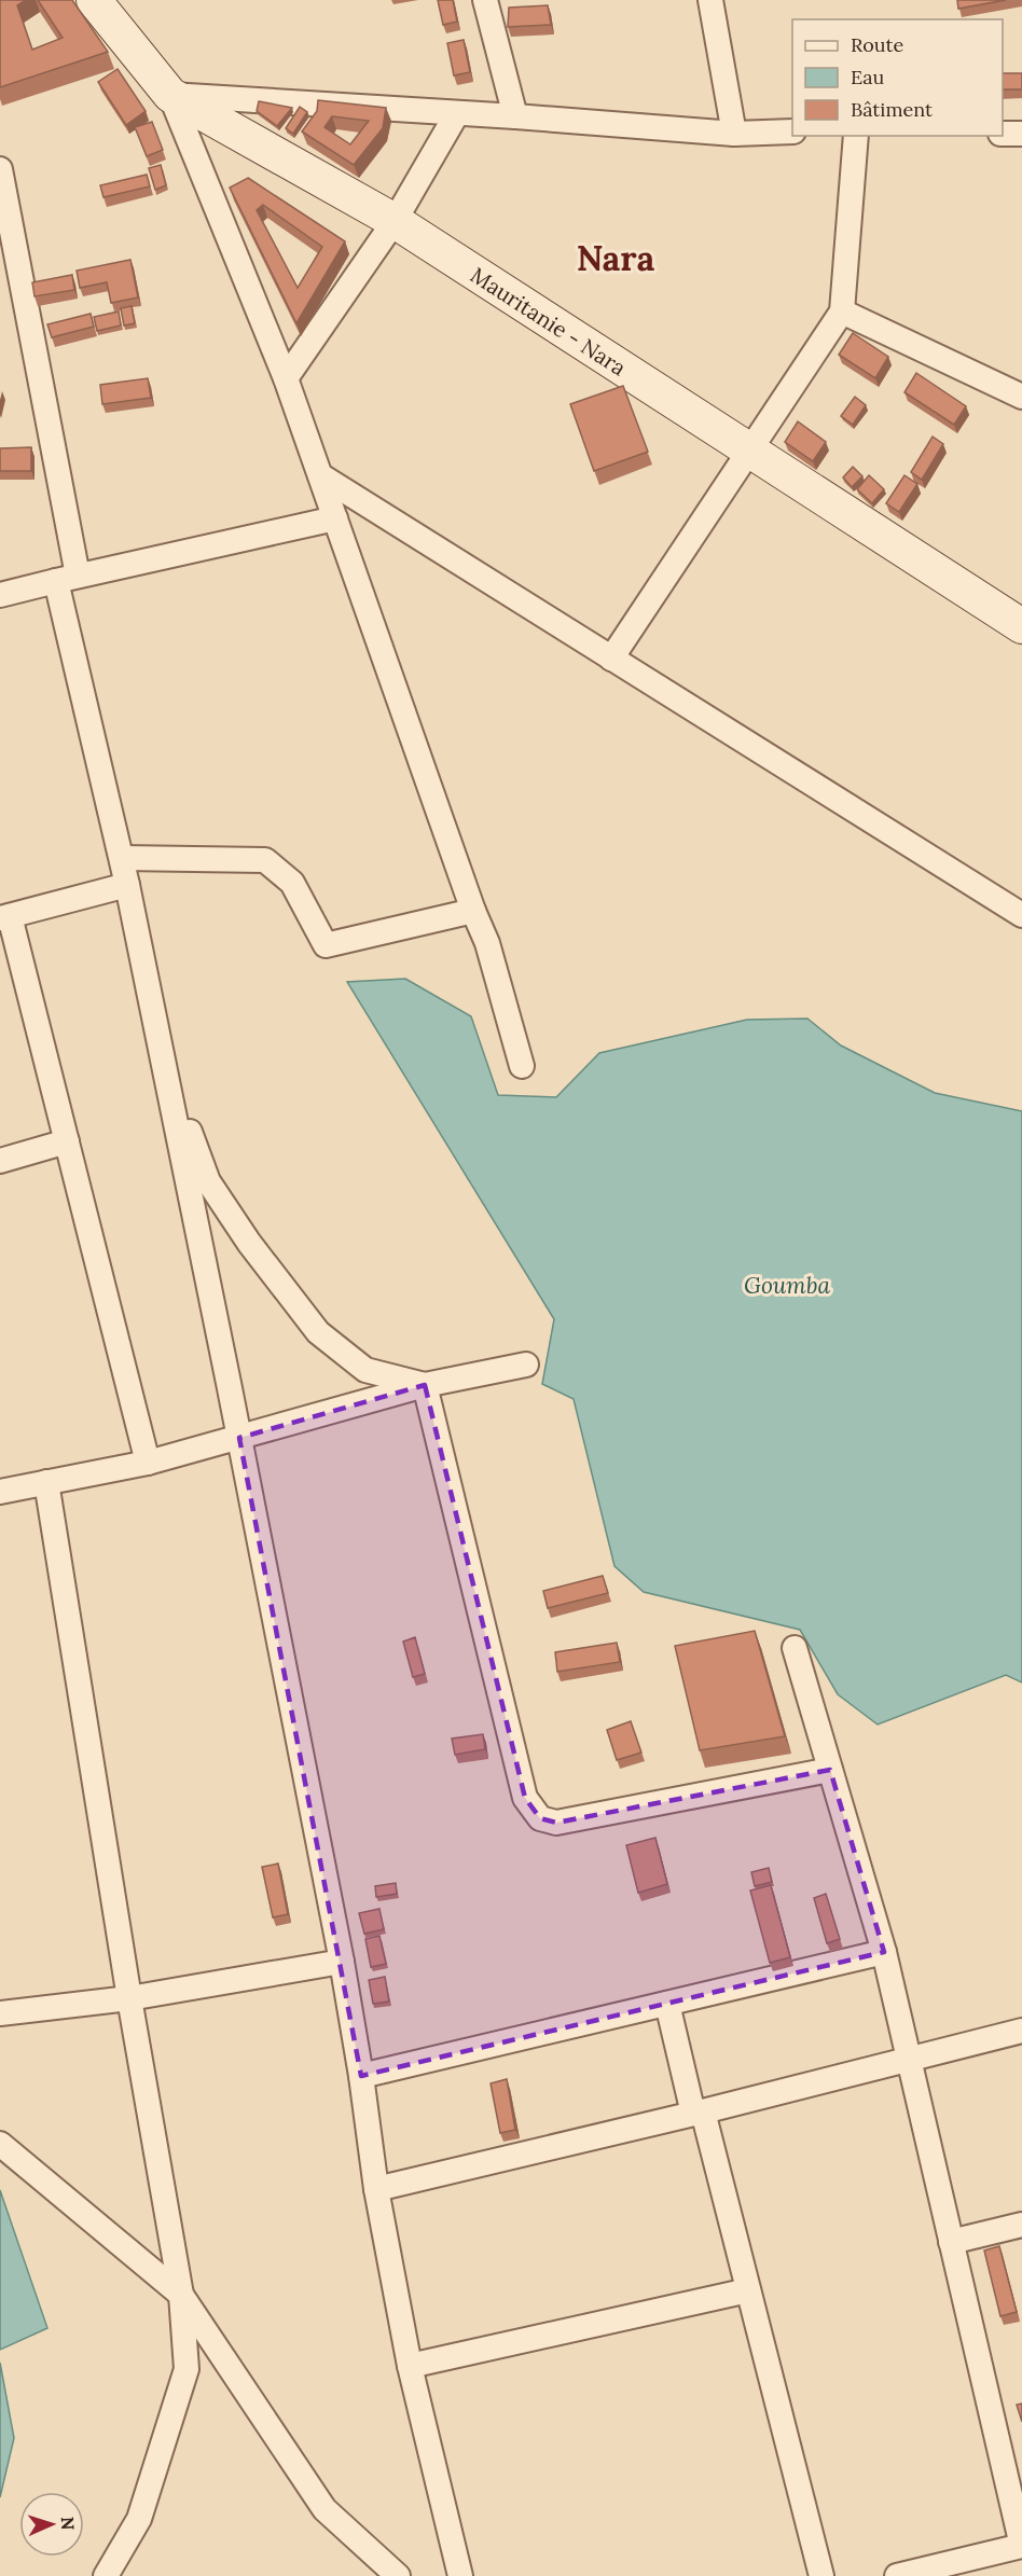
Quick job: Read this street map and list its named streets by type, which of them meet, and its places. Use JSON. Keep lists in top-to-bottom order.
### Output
{
  "streets": {
    "main road": ["Mauritanie - Nara"]
  },
  "districts": ["Nara"],
  "water": ["Goumba"],
  "legend": ["Route", "Eau", "Bâtiment"],
  "north": "right"
}
